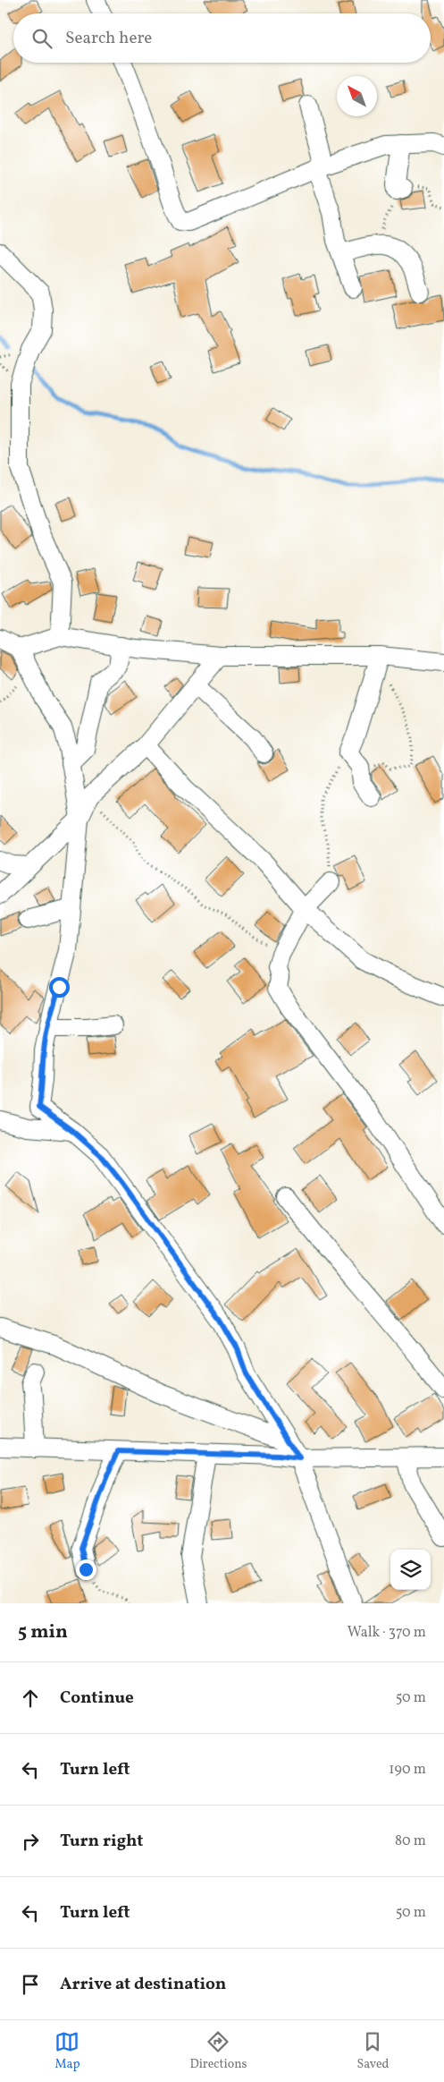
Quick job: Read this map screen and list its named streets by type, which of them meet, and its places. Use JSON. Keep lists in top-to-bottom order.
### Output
{
  "north": "top left",
  "page": {
    "search": "Search here",
    "heading": ["5 min", "Walk · 370 m"],
    "list": [
      ["Continue", "50 m"],
      ["Turn left", "190 m"],
      ["Turn right", "80 m"],
      ["Turn left", "50 m"],
      "Arrive at destination"
    ],
    "nav": ["Map", "Directions", "Saved"]
  }
}
